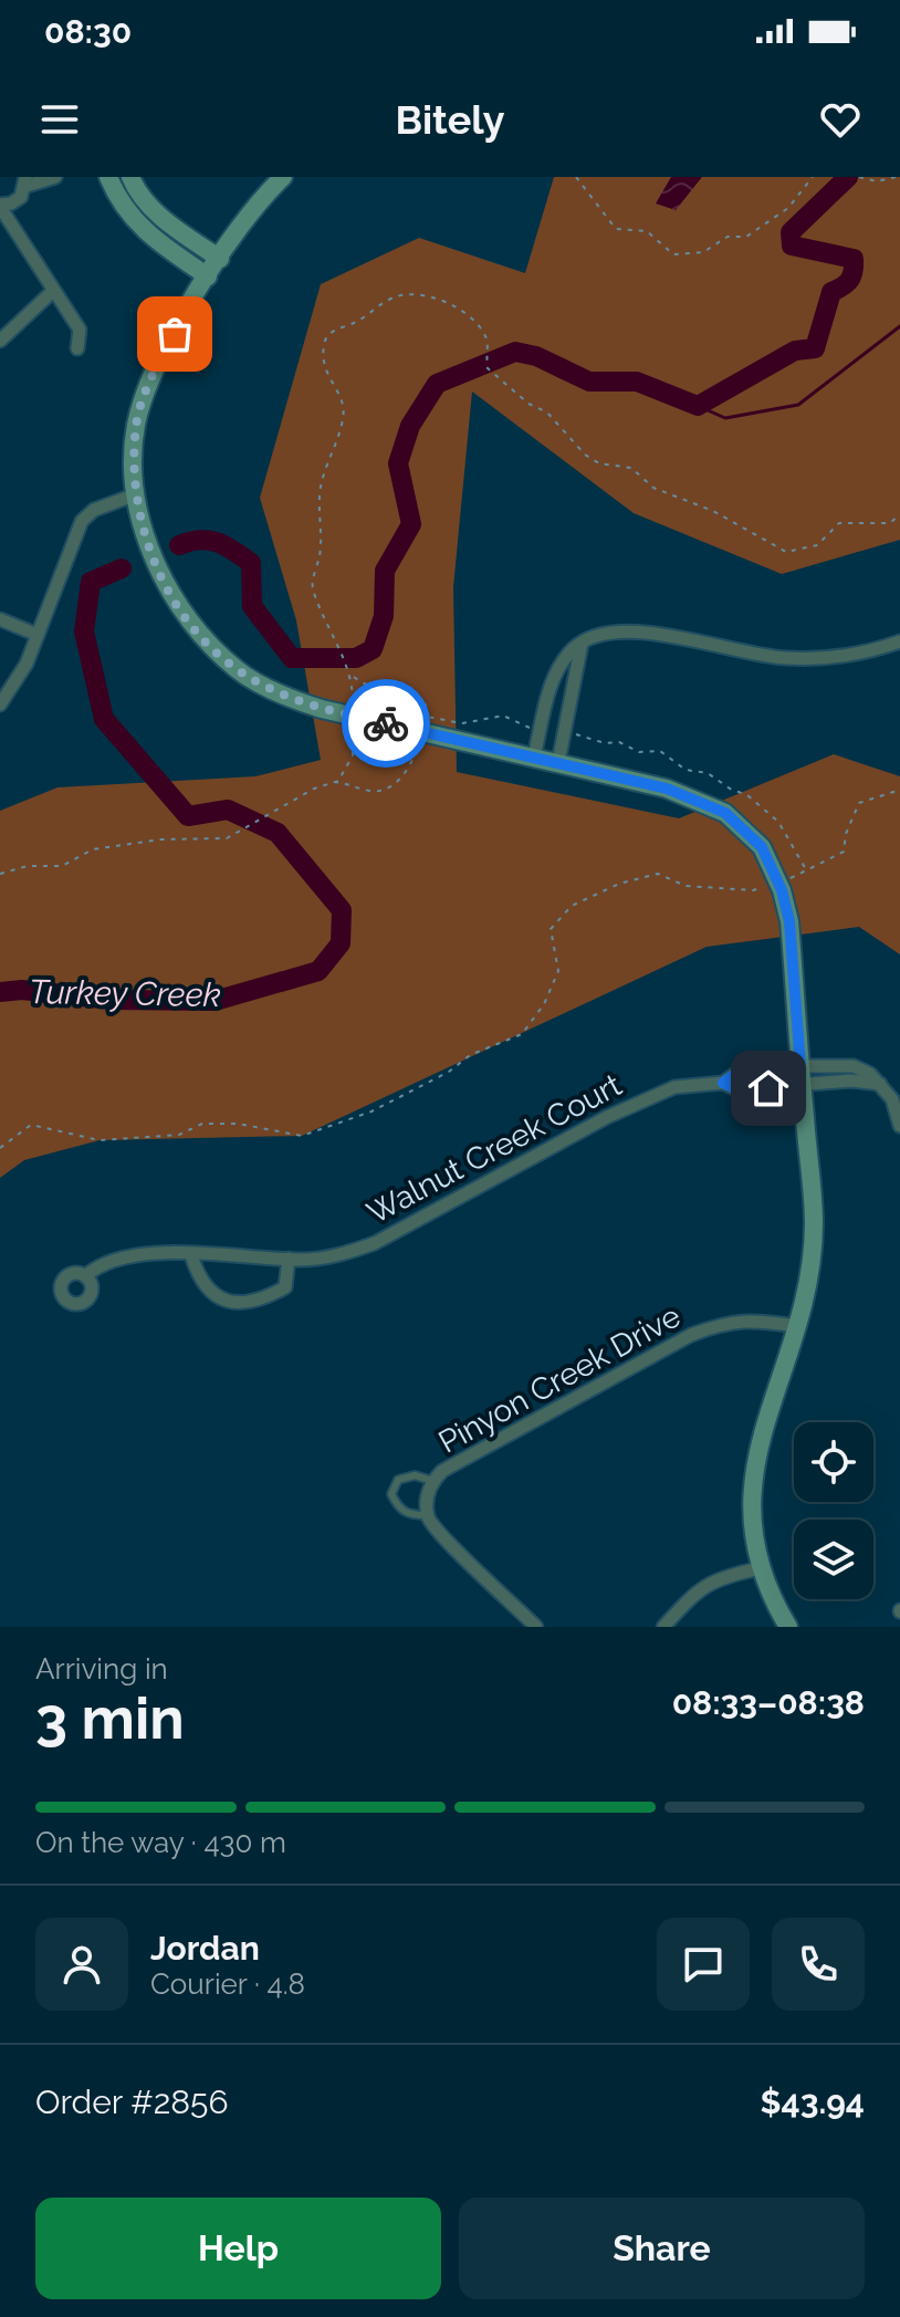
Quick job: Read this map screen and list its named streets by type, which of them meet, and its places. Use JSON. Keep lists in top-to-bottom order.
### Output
{
  "streets": {
    "street": ["Walnut Creek Court", "Pinyon Creek Drive"]
  },
  "water": ["Turkey Creek"],
  "page": {
    "status": "08:30",
    "header": "Bitely",
    "heading": ["3 min", "Arriving in", "08:33–08:38"],
    "panel": [
      "Jordan",
      "Courier · 4.8",
      "Order #2856",
      "$43.94"
    ],
    "bar": "On the way · 430 m",
    "buttons": ["Help", "Share"]
  }
}
